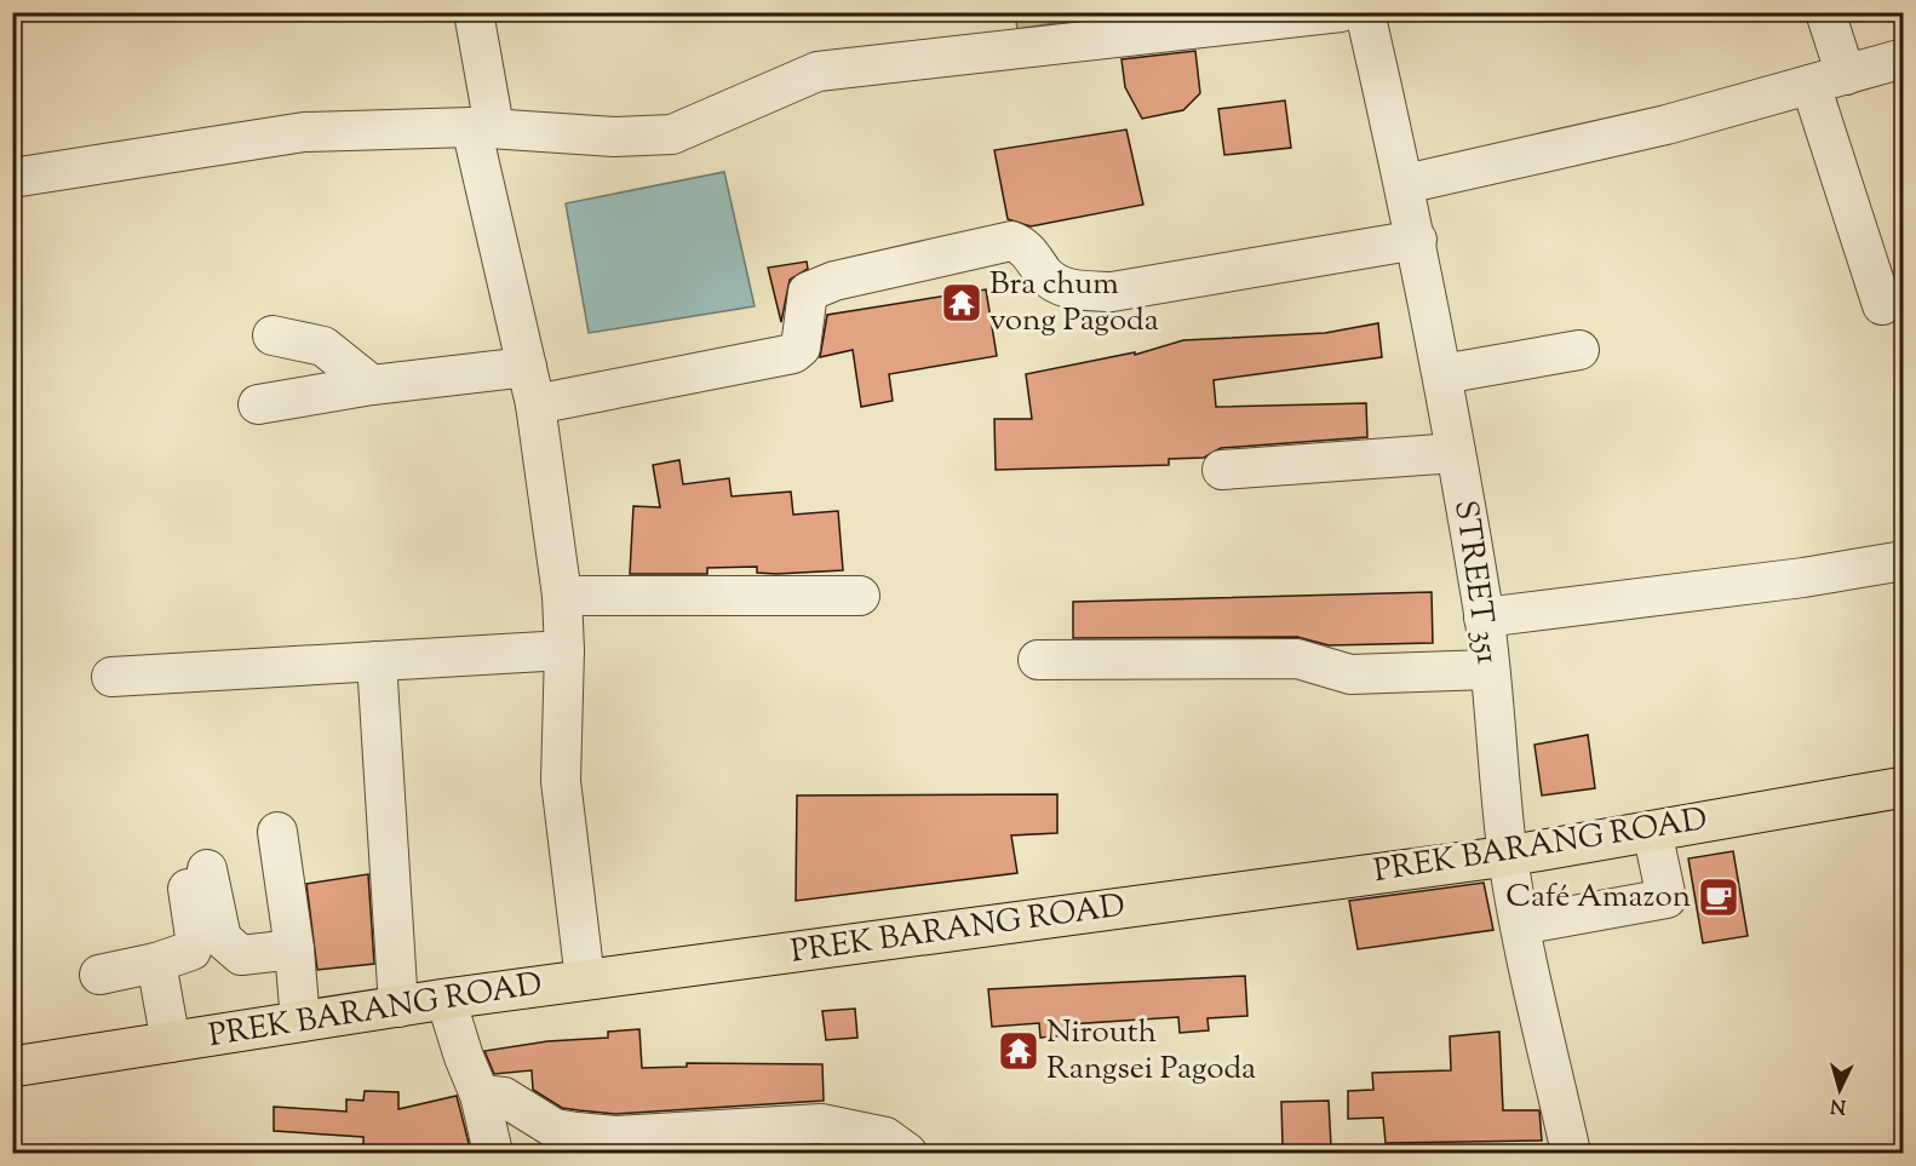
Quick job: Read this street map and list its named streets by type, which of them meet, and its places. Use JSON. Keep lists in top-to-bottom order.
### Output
{
  "streets": {
    "main road": ["PREK BARANG ROAD"],
    "street": ["STREET 351"]
  },
  "crossings": [
    ["STREET 351", "PREK BARANG ROAD"]
  ],
  "places": {
    "temple": ["Bra chum vong Pagoda", "Nirouth Rangsei Pagoda"],
    "cafe": ["Café Amazon"]
  },
  "north": "bottom"
}
